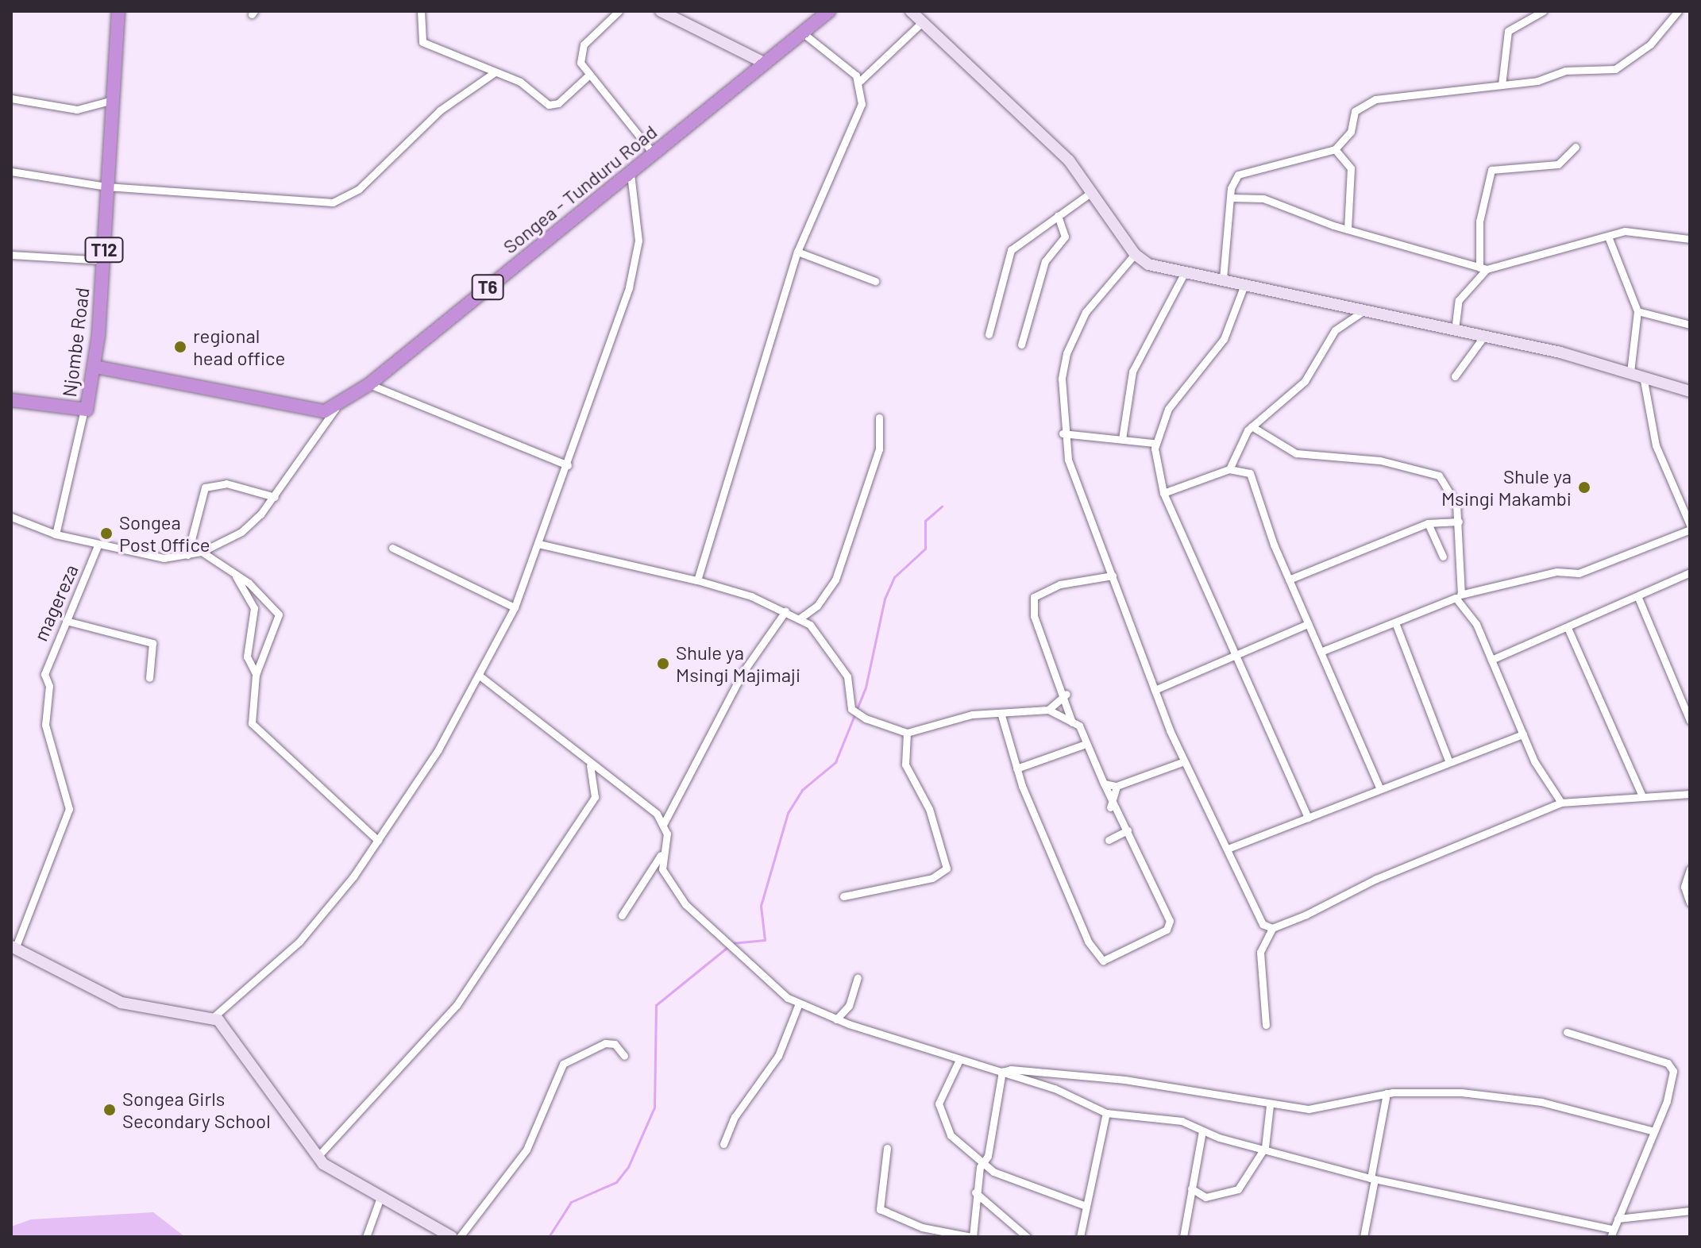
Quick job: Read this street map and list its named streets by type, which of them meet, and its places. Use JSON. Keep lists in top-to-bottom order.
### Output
{
  "streets": {
    "highway": [
      "Songea - Tunduru Road",
      "T12",
      "T6",
      "Njombe Road"
    ],
    "street": ["magereza"]
  },
  "crossings": [
    ["Songea - Tunduru Road", "Njombe Road"]
  ],
  "places": [
    "regional head office",
    "Shule ya Msingi Makambi",
    "Songea Post Office",
    "Shule ya Msingi Majimaji",
    "Songea Girls Secondary School"
  ]
}
